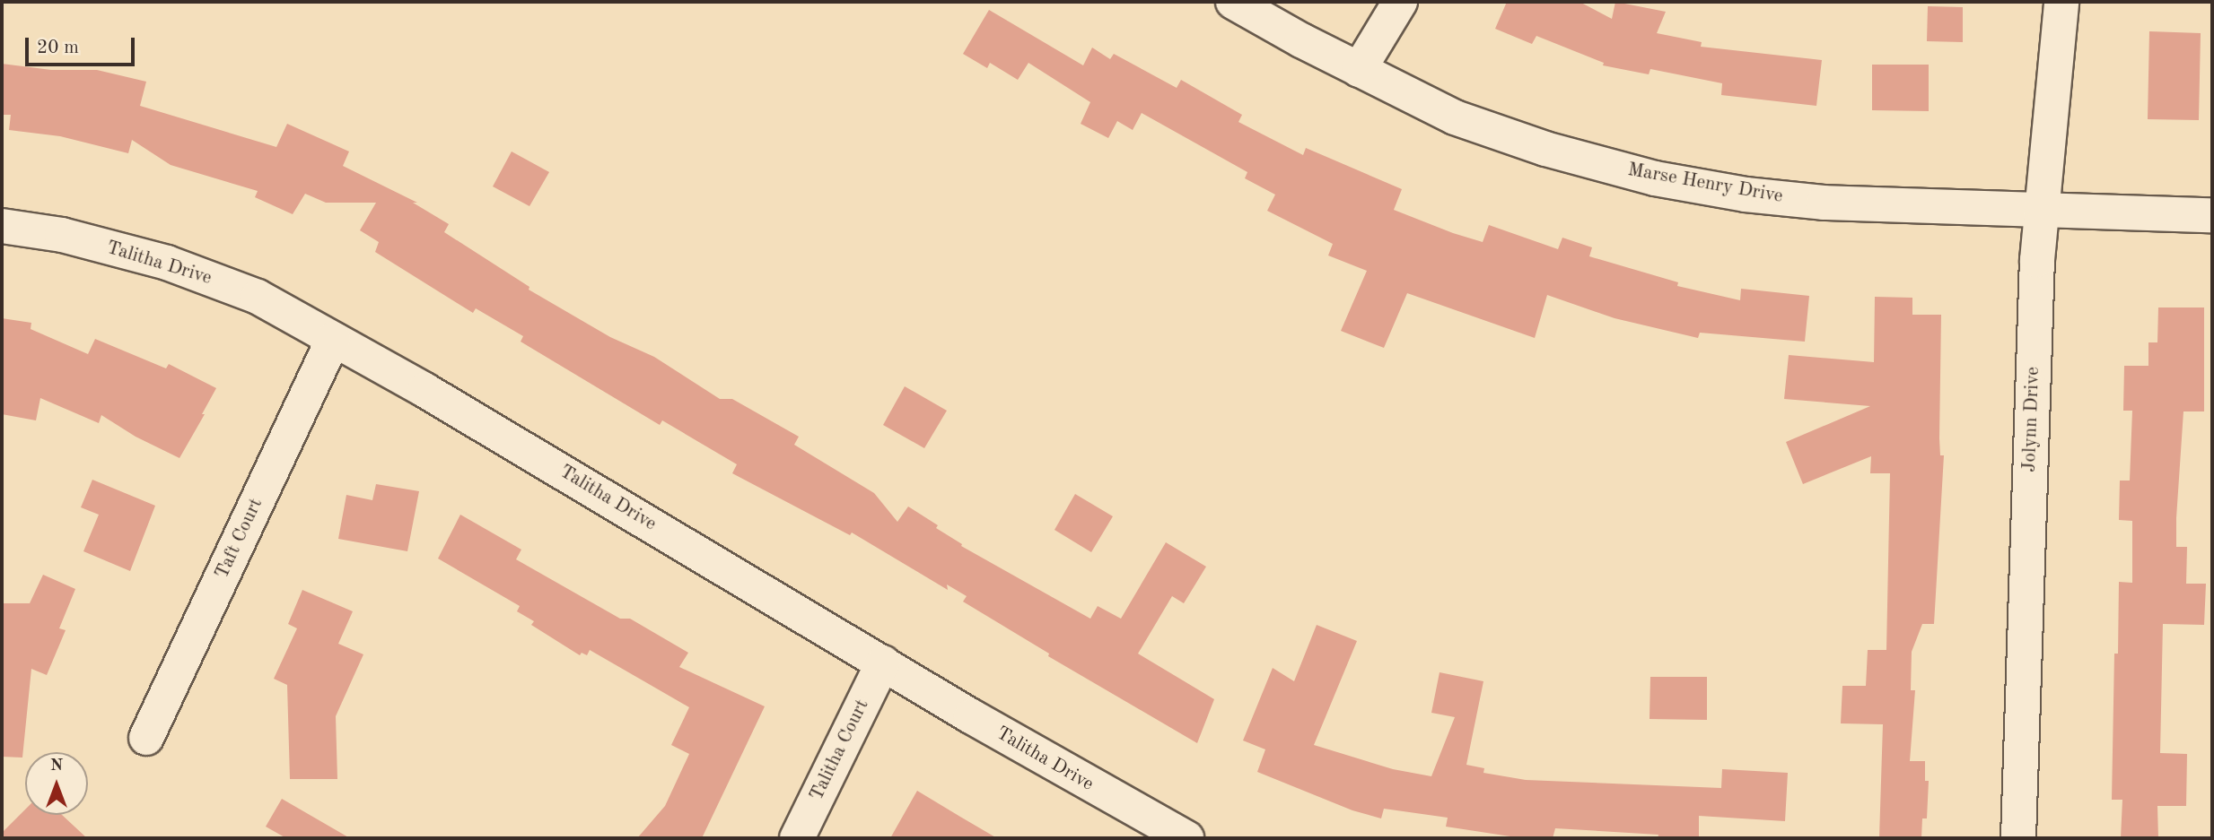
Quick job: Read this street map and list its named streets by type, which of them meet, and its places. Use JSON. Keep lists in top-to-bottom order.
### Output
{
  "streets": {
    "street": [
      "Marse Henry Drive",
      "Talitha Drive",
      "Jolynn Drive",
      "Taft Court",
      "Talitha Court"
    ]
  },
  "crossings": [
    ["Marse Henry Drive", "Jolynn Drive"],
    ["Talitha Drive", "Taft Court"],
    ["Talitha Drive", "Talitha Court"]
  ],
  "scale_bar": "20 m",
  "north": "top"
}
